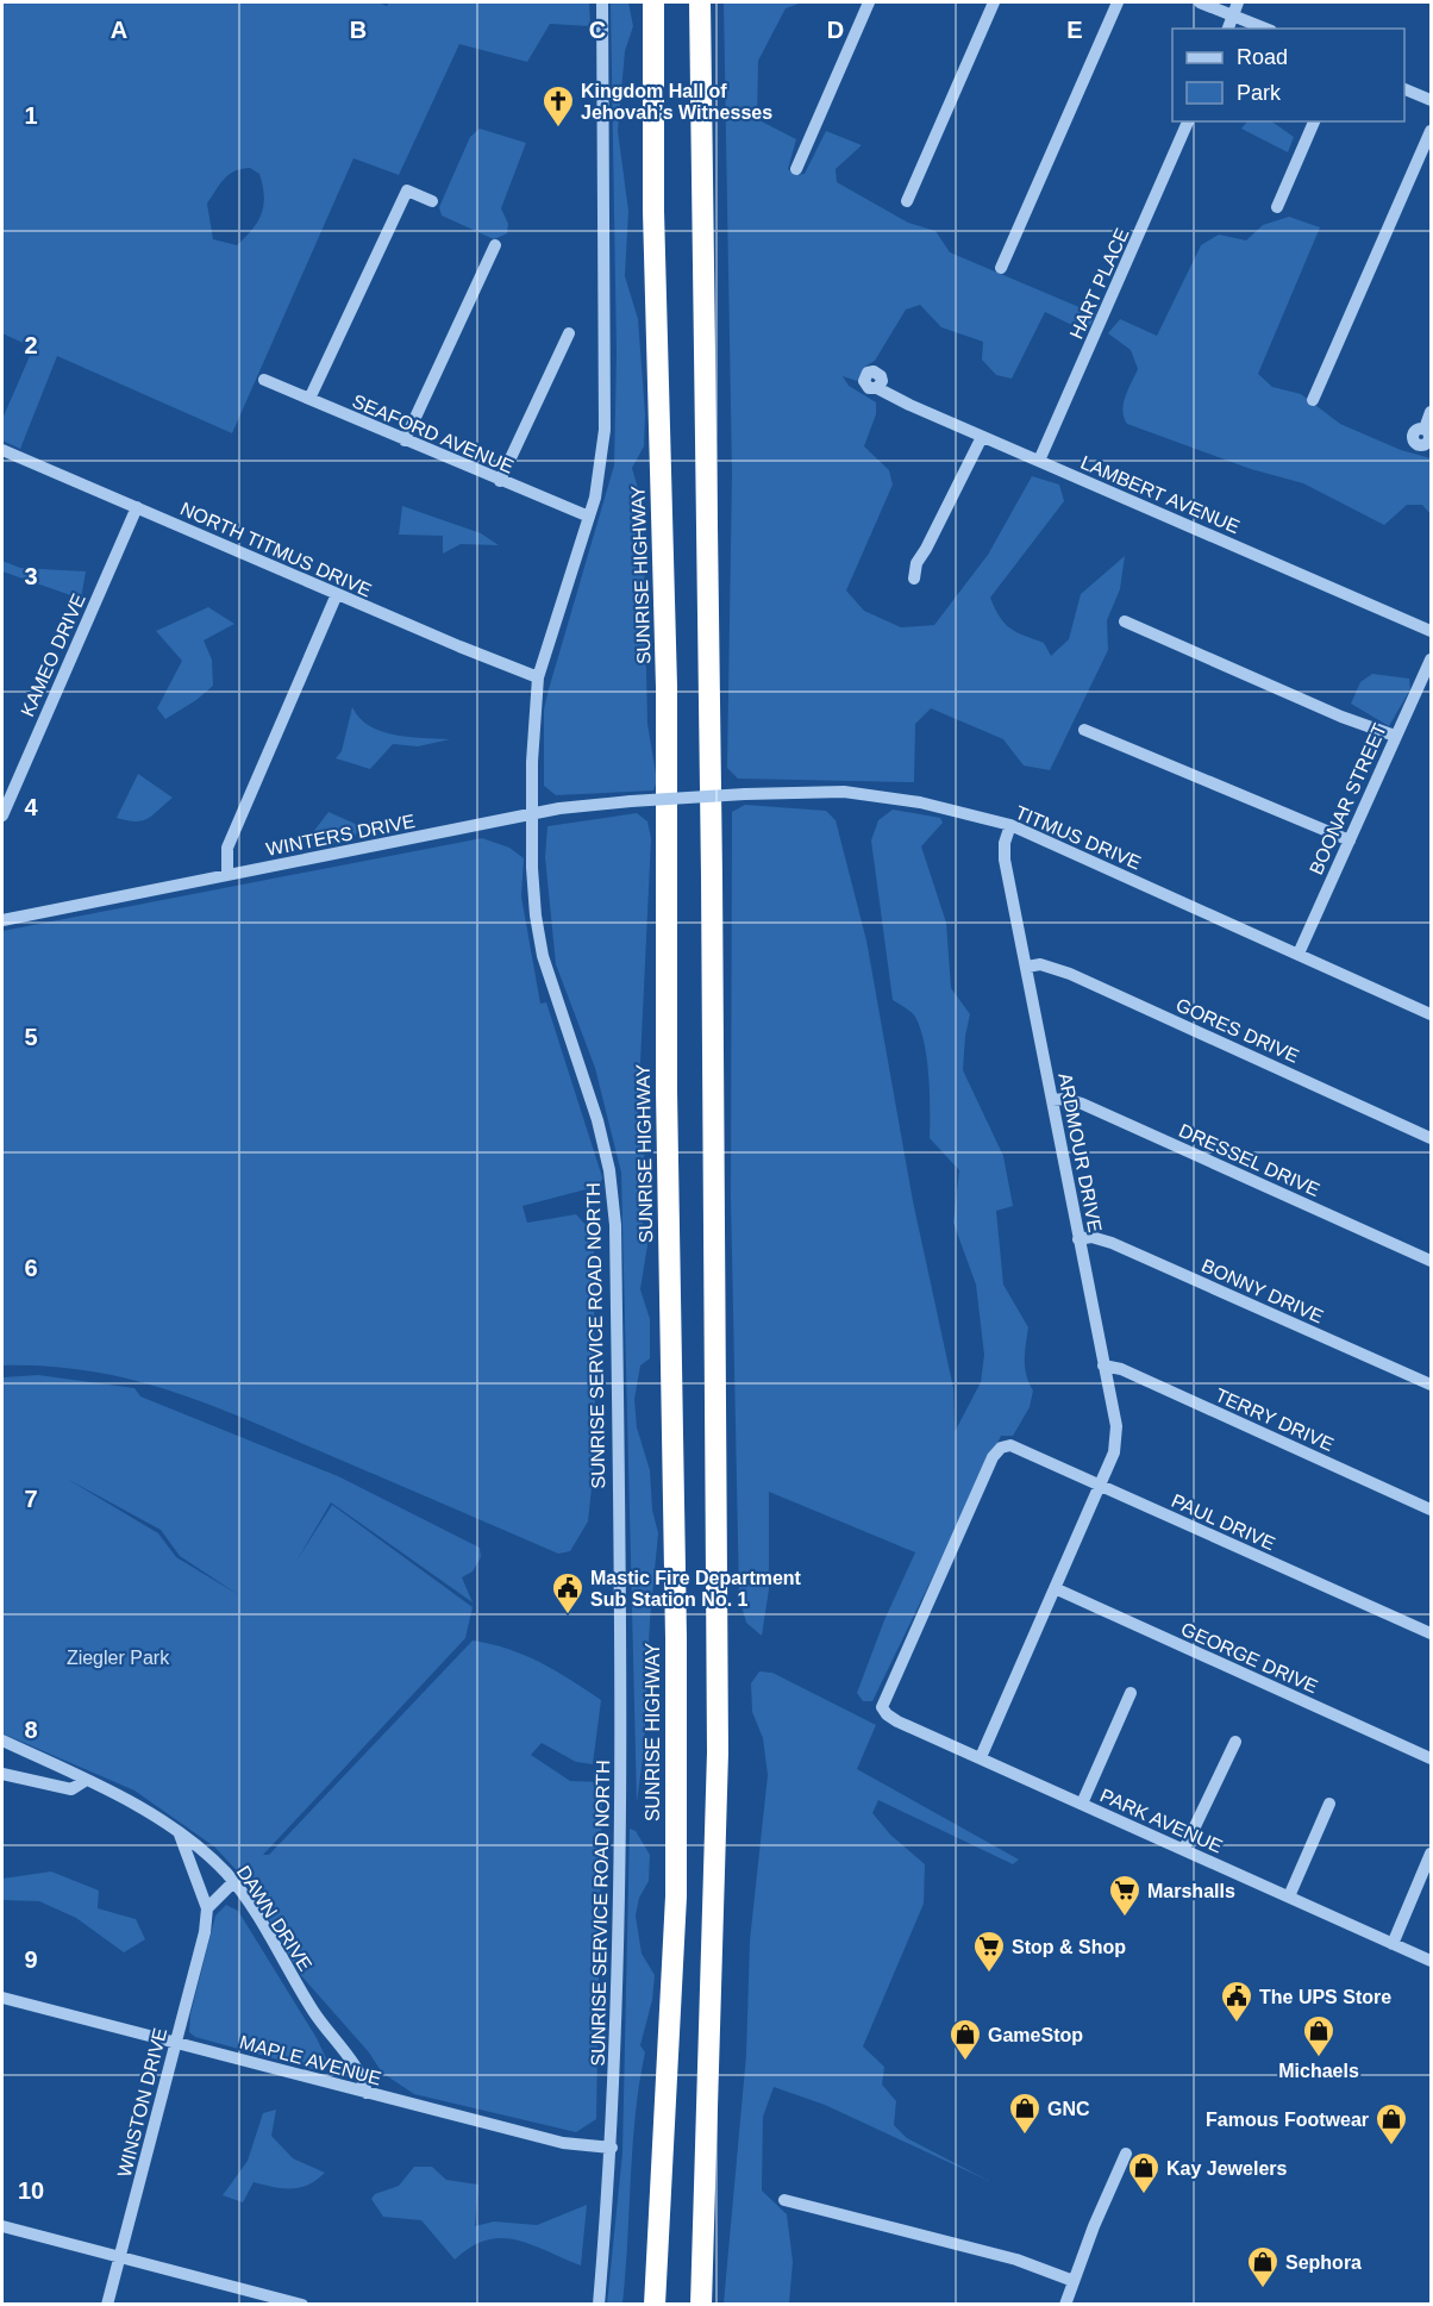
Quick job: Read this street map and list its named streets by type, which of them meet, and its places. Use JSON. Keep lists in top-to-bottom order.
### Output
{
  "streets": {
    "highway": ["SUNRISE HIGHWAY"],
    "street": [
      "HART PLACE",
      "SEAFORD AVENUE",
      "LAMBERT AVENUE",
      "NORTH TITMUS DRIVE",
      "KAMEO DRIVE",
      "BOONAR STREET",
      "WINTERS DRIVE",
      "TITMUS DRIVE",
      "GORES DRIVE",
      "ARDMOUR DRIVE",
      "DRESSEL DRIVE",
      "BONNY DRIVE",
      "SUNRISE SERVICE ROAD NORTH",
      "TERRY DRIVE",
      "PAUL DRIVE",
      "GEORGE DRIVE",
      "PARK AVENUE",
      "DAWN DRIVE",
      "MAPLE AVENUE",
      "WINSTON DRIVE"
    ]
  },
  "crossings": [
    ["HART PLACE", "LAMBERT AVENUE"],
    ["SEAFORD AVENUE", "SUNRISE SERVICE ROAD NORTH"],
    ["NORTH TITMUS DRIVE", "KAMEO DRIVE"],
    ["NORTH TITMUS DRIVE", "SUNRISE SERVICE ROAD NORTH"],
    ["BOONAR STREET", "TITMUS DRIVE"],
    ["WINTERS DRIVE", "TITMUS DRIVE"],
    ["WINTERS DRIVE", "SUNRISE SERVICE ROAD NORTH"],
    ["TITMUS DRIVE", "ARDMOUR DRIVE"],
    ["GORES DRIVE", "ARDMOUR DRIVE"],
    ["ARDMOUR DRIVE", "DRESSEL DRIVE"],
    ["ARDMOUR DRIVE", "BONNY DRIVE"],
    ["ARDMOUR DRIVE", "TERRY DRIVE"],
    ["ARDMOUR DRIVE", "PAUL DRIVE"],
    ["ARDMOUR DRIVE", "GEORGE DRIVE"],
    ["ARDMOUR DRIVE", "PARK AVENUE"],
    ["SUNRISE SERVICE ROAD NORTH", "MAPLE AVENUE"],
    ["PAUL DRIVE", "PARK AVENUE"],
    ["DAWN DRIVE", "MAPLE AVENUE"],
    ["DAWN DRIVE", "WINSTON DRIVE"],
    ["MAPLE AVENUE", "WINSTON DRIVE"]
  ],
  "parks": ["Ziegler Park"],
  "places": {
    "church": ["Kingdom Hall of Jehovah’s Witnesses"],
    "public building": ["Mastic Fire Department Sub Station No. 1", "The UPS Store"],
    "supermarket": ["Marshalls", "Stop & Shop"],
    "shop": [
      "Michaels",
      "GameStop",
      "GNC",
      "Famous Footwear",
      "Kay Jewelers",
      "Sephora"
    ]
  },
  "legend": ["Road", "Park"],
  "grid": {
    "columns": [
      "A",
      "B",
      "C",
      "D",
      "E"
    ],
    "rows": [
      "1",
      "2",
      "3",
      "4",
      "5",
      "6",
      "7",
      "8",
      "9",
      "10"
    ]
  }
}
